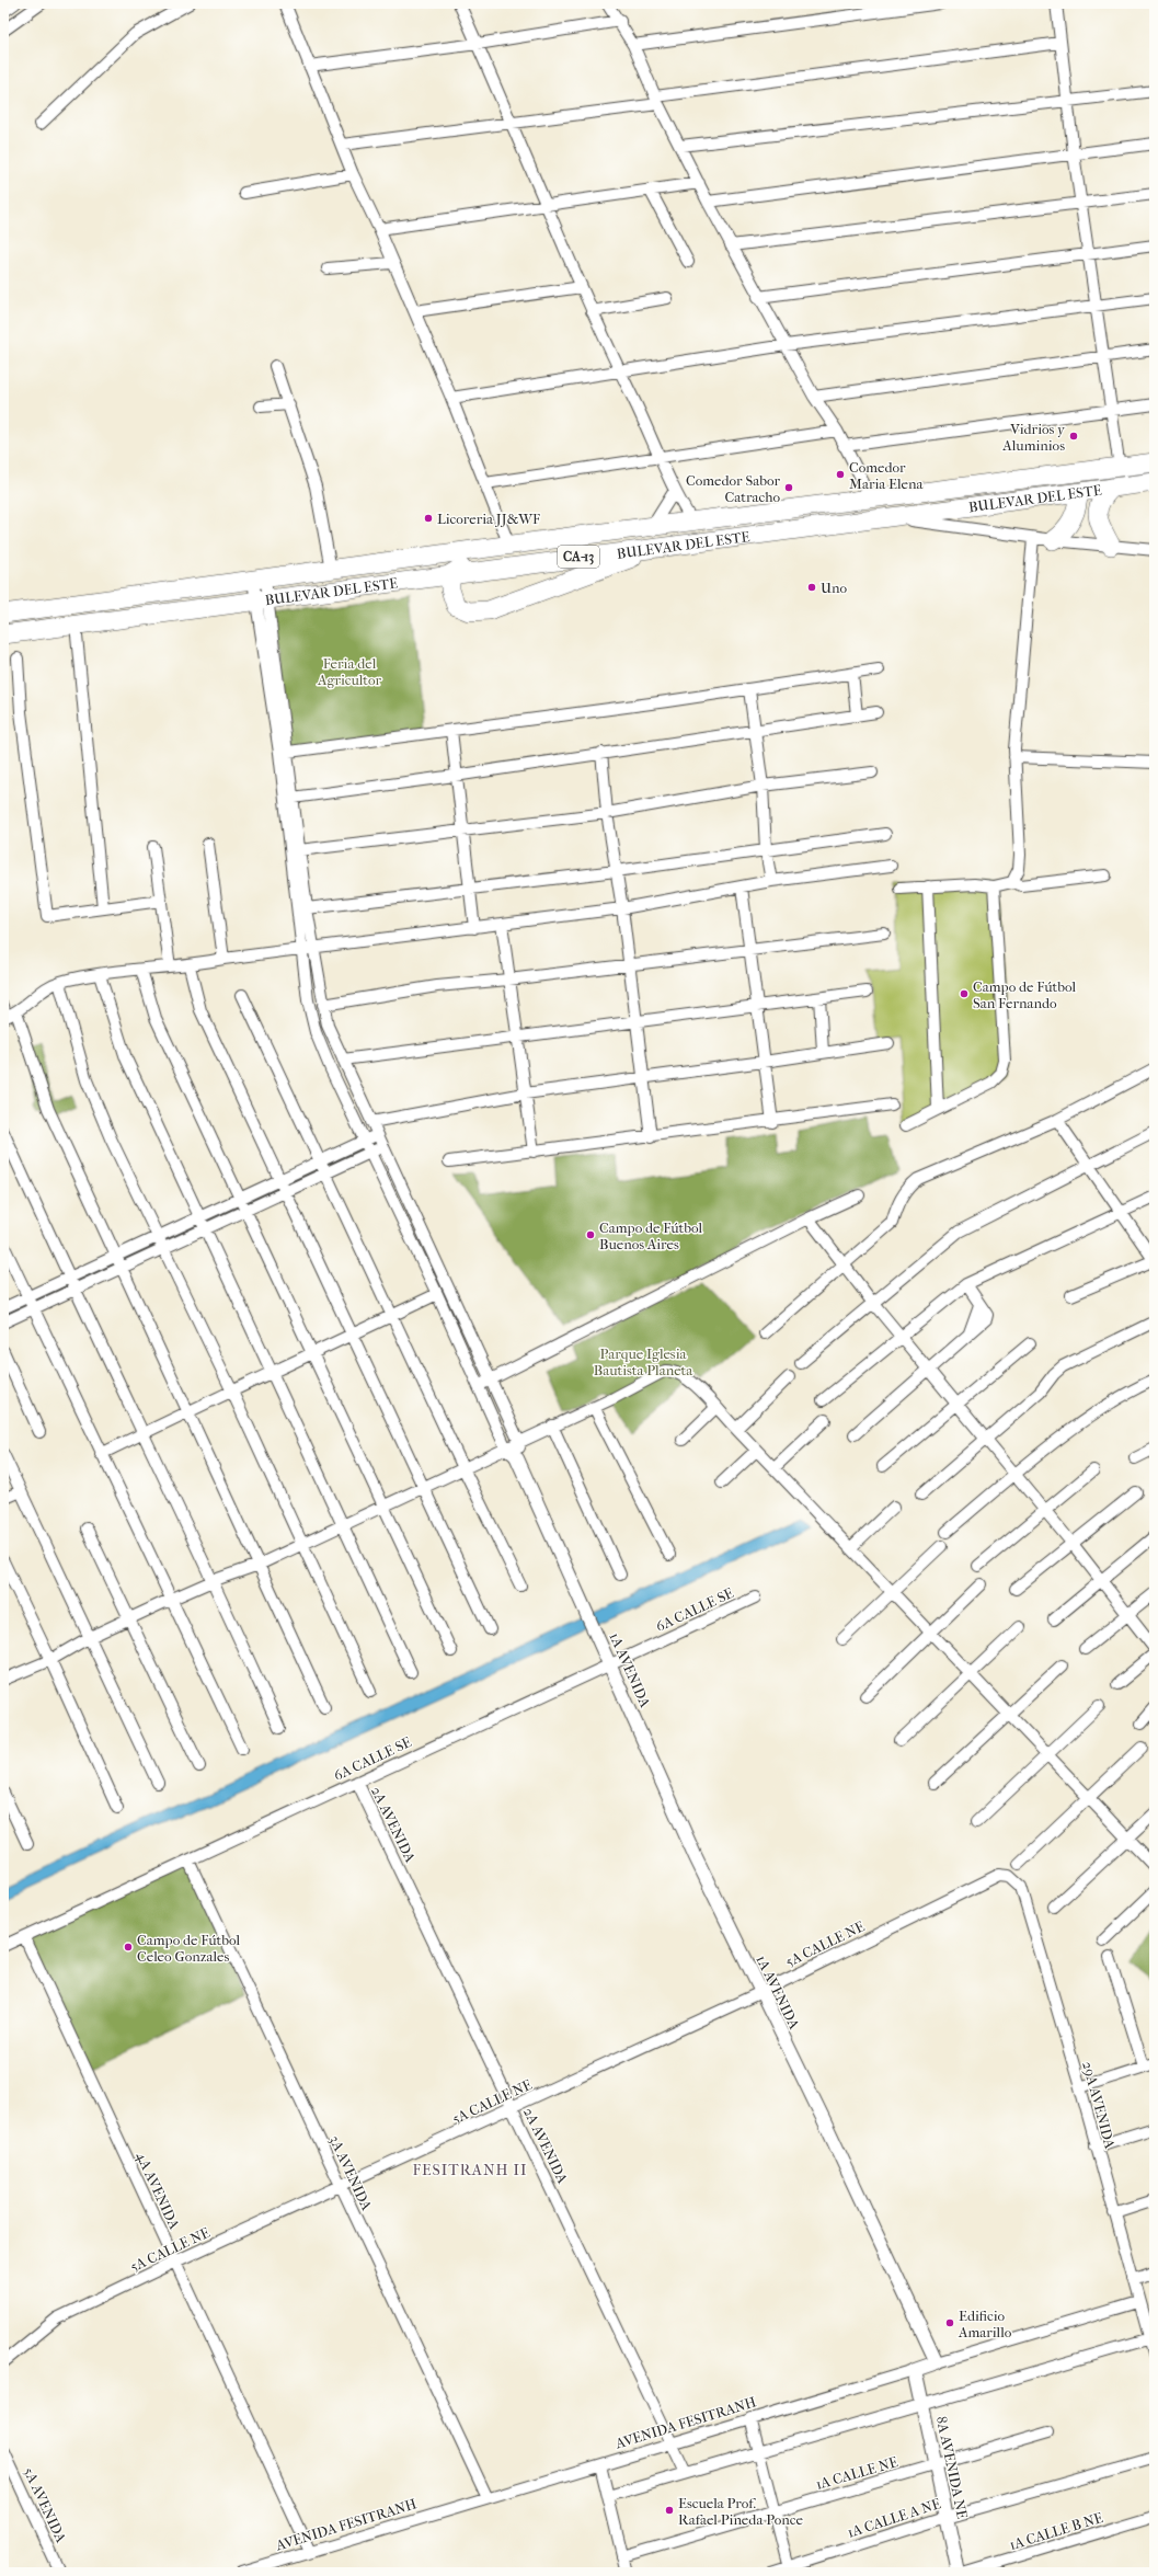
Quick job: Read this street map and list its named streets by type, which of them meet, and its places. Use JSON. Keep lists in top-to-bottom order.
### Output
{
  "streets": {
    "highway": ["BULEVAR DEL ESTE", "CA-13"],
    "street": [
      "6A CALLE SE",
      "1A AVENIDA",
      "2A AVENIDA",
      "5A CALLE NE",
      "29A AVENIDA",
      "3A AVENIDA",
      "4A AVENIDA",
      "AVENIDA FESITRANH",
      "8A AVENIDA NE",
      "1A CALLE NE",
      "5A AVENIDA",
      "1A CALLE A NE",
      "1A CALLE B NE"
    ]
  },
  "crossings": [
    ["6A CALLE SE", "1A AVENIDA"],
    ["6A CALLE SE", "2A AVENIDA"],
    ["6A CALLE SE", "3A AVENIDA"],
    ["6A CALLE SE", "4A AVENIDA"],
    ["1A AVENIDA", "5A CALLE NE"],
    ["1A AVENIDA", "AVENIDA FESITRANH"],
    ["2A AVENIDA", "5A CALLE NE"],
    ["2A AVENIDA", "AVENIDA FESITRANH"],
    ["5A CALLE NE", "29A AVENIDA"],
    ["5A CALLE NE", "3A AVENIDA"],
    ["5A CALLE NE", "4A AVENIDA"],
    ["29A AVENIDA", "AVENIDA FESITRANH"],
    ["3A AVENIDA", "AVENIDA FESITRANH"],
    ["4A AVENIDA", "AVENIDA FESITRANH"],
    ["AVENIDA FESITRANH", "8A AVENIDA NE"],
    ["8A AVENIDA NE", "1A CALLE NE"],
    ["8A AVENIDA NE", "1A CALLE A NE"]
  ],
  "districts": ["FESITRANH II"],
  "parks": ["Feria del Agricultor", "Parque Iglesia Bautista Planeta"],
  "places": [
    "Vidrios y Aluminios",
    "Comedor Maria Elena",
    "Comedor Sabor Catracho",
    "Licoreria JJ&WF",
    "Uno",
    "Campo de Fútbol San Fernando",
    "Campo de Fútbol Buenos Aires",
    "Campo de Fútbol Celeo Gonzales",
    "Edificio Amarillo",
    "Escuela Prof. Rafael Pineda Ponce"
  ]
}
